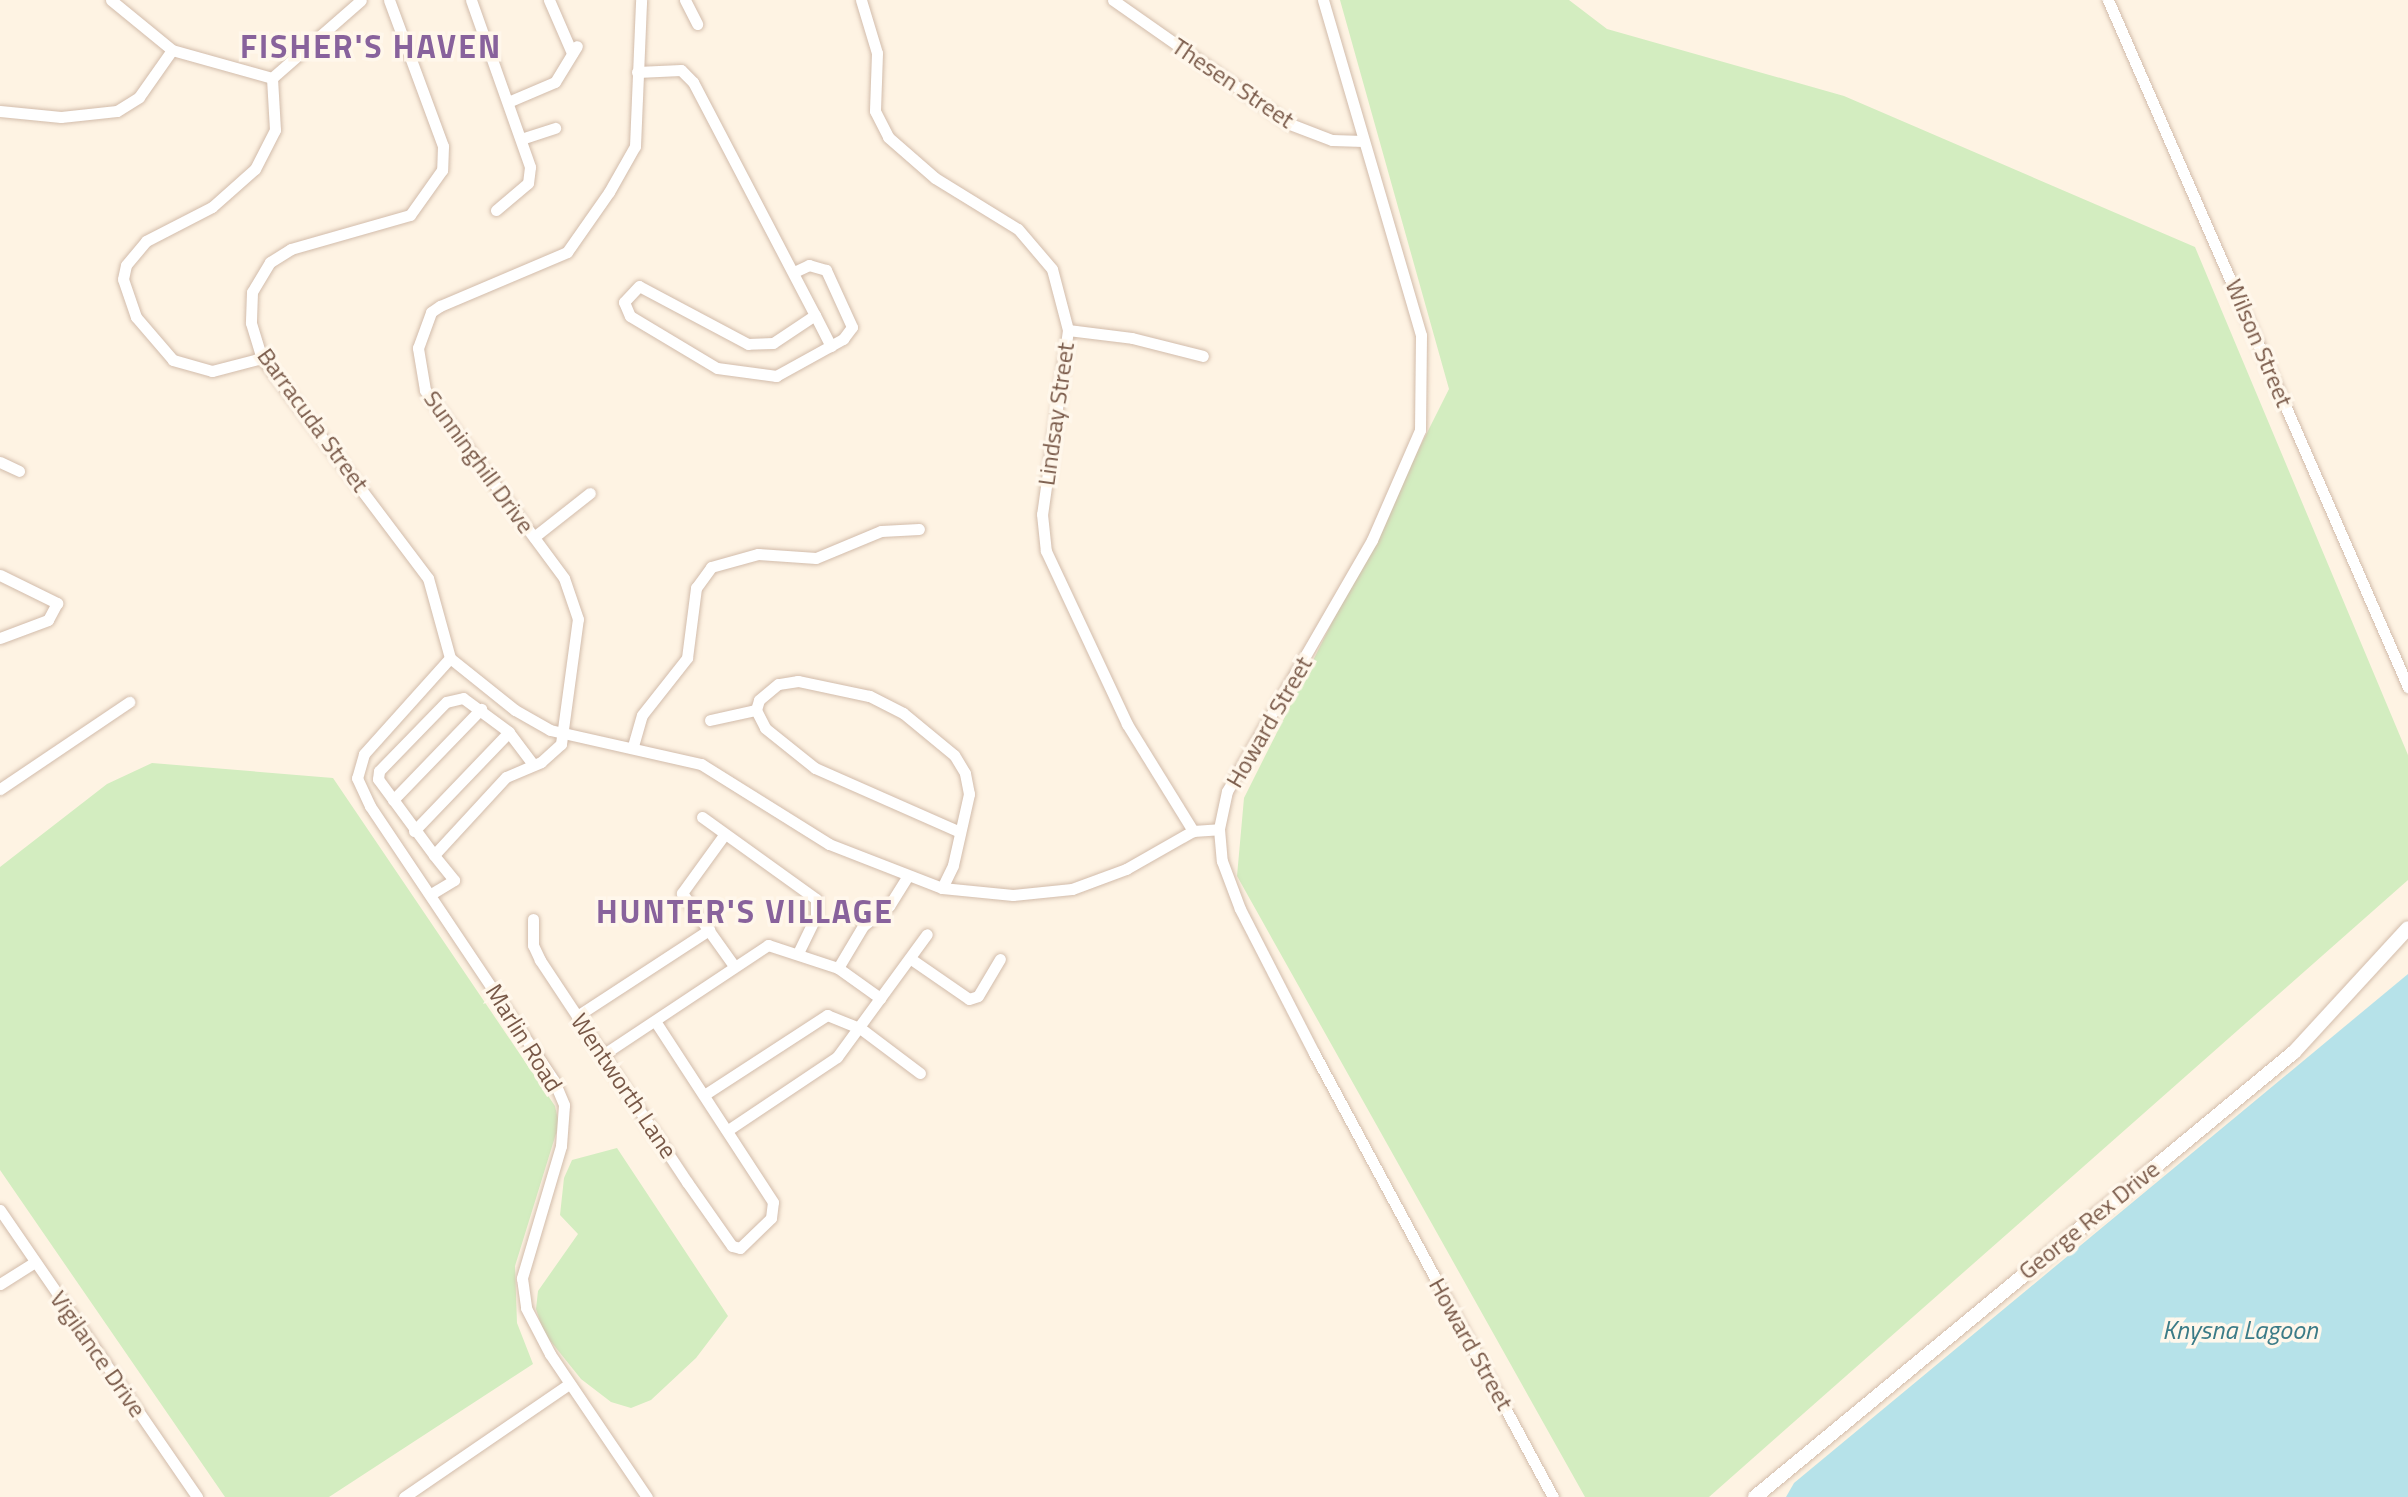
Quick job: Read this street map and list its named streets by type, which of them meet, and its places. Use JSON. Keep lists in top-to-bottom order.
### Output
{
  "streets": {
    "street": [
      "Thesen Street",
      "Wilson Street",
      "Lindsay Street",
      "Barracuda Street",
      "Sunninghill Drive",
      "Howard Street",
      "Marlin Road",
      "Wentworth Lane",
      "George Rex Drive",
      "Vigilance Drive"
    ]
  },
  "crossings": [
    ["Thesen Street", "Howard Street"],
    ["Barracuda Street", "Marlin Road"]
  ],
  "districts": ["FISHER'S HAVEN", "HUNTER'S VILLAGE"],
  "water": ["Knysna Lagoon"]
}
